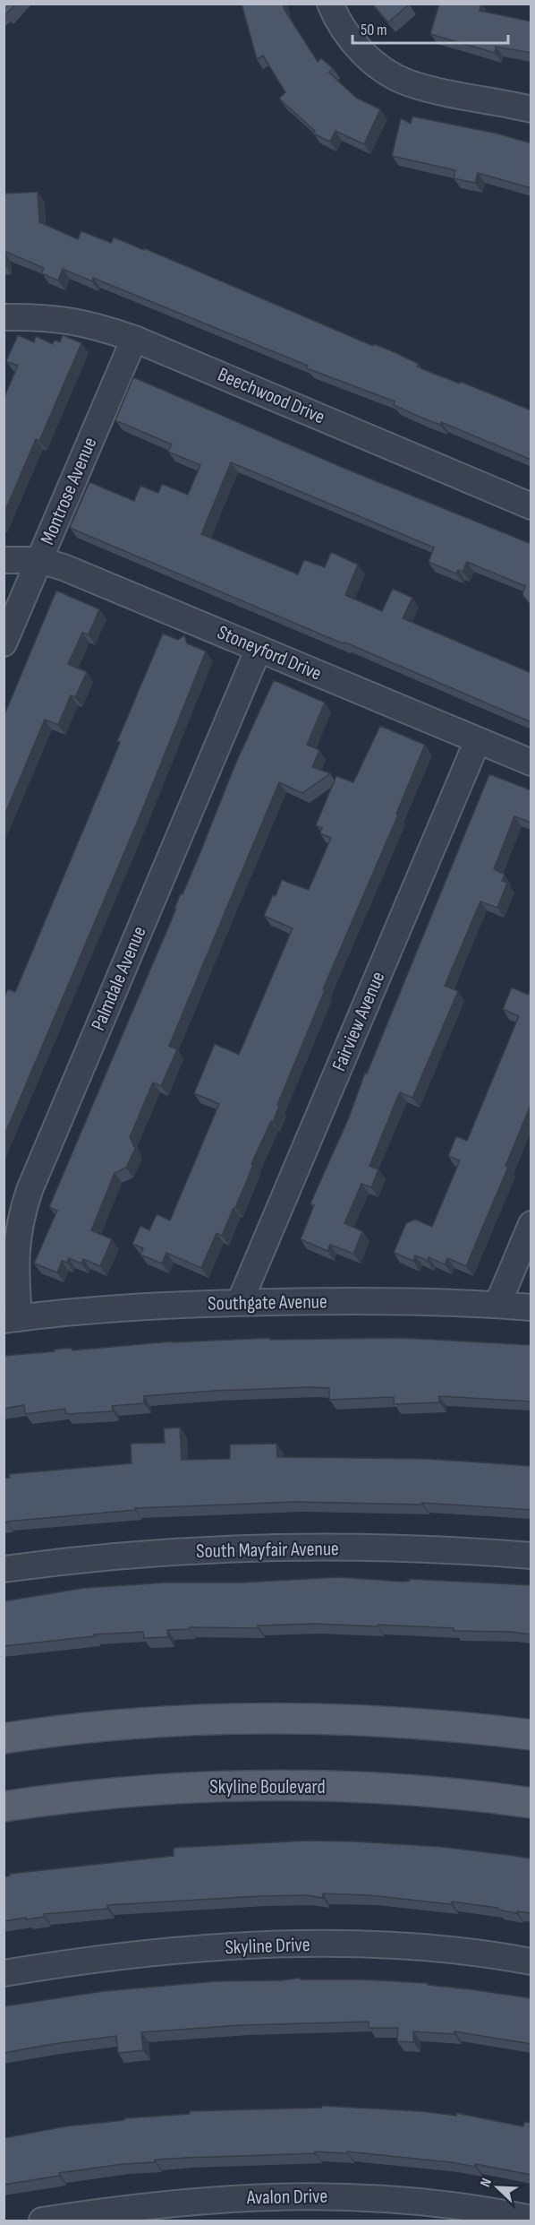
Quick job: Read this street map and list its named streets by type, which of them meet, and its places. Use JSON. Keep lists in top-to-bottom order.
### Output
{
  "streets": {
    "main road": ["Skyline Boulevard"],
    "street": [
      "Beechwood Drive",
      "Montrose Avenue",
      "Stoneyford Drive",
      "Palmdale Avenue",
      "Fairview Avenue",
      "Southgate Avenue",
      "South Mayfair Avenue",
      "Skyline Drive",
      "Avalon Drive"
    ]
  },
  "crossings": [
    ["Beechwood Drive", "Montrose Avenue"],
    ["Montrose Avenue", "Stoneyford Drive"],
    ["Stoneyford Drive", "Palmdale Avenue"],
    ["Stoneyford Drive", "Fairview Avenue"],
    ["Palmdale Avenue", "Southgate Avenue"],
    ["Fairview Avenue", "Southgate Avenue"]
  ],
  "scale_bar": "50 m",
  "north": "top left"
}
